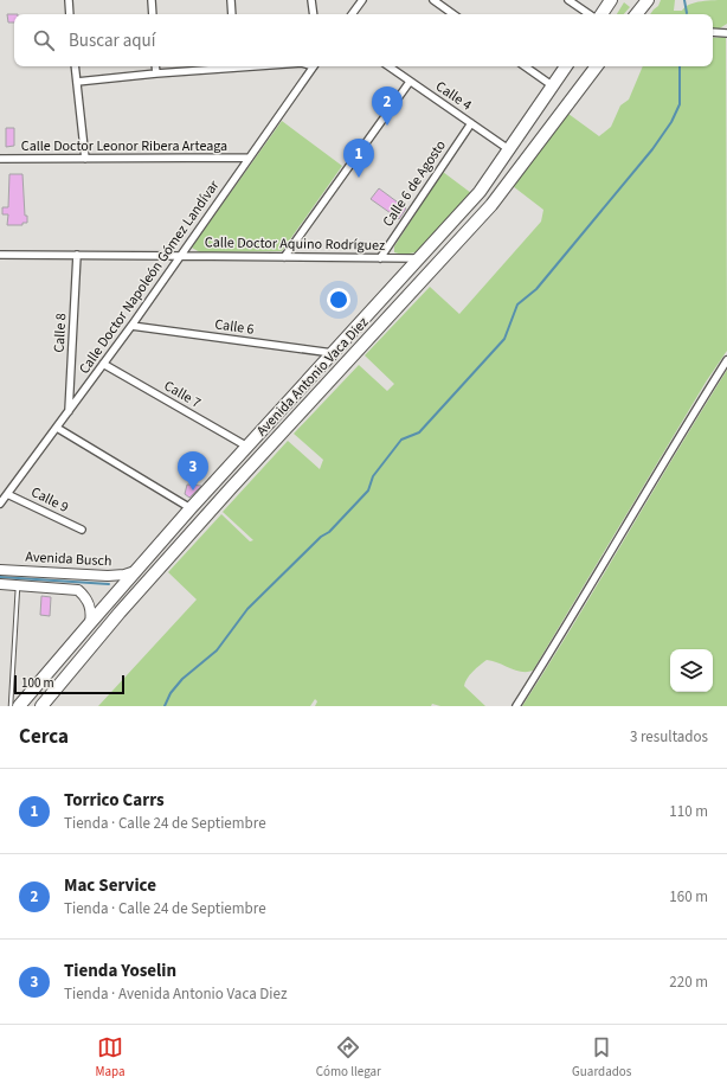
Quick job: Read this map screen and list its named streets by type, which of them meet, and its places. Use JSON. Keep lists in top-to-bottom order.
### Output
{
  "streets": {
    "highway": ["Avenida Antonio Vaca Diez"],
    "main road": ["Avenida Busch"],
    "street": [
      "Calle 4",
      "Calle Doctor Leonor Ribera Arteaga",
      "Calle 6 de Agosto",
      "Calle Doctor Aquino Rodríguez",
      "Calle Doctor Napoleón Gómez Landívar",
      "Calle 6",
      "Calle 8",
      "Calle 7",
      "Calle 9"
    ]
  },
  "crossings": [
    ["Calle 4", "Calle 6 de Agosto"],
    ["Calle 4", "Avenida Antonio Vaca Diez"],
    ["Calle Doctor Leonor Ribera Arteaga", "Calle Doctor Napoleón Gómez Landívar"],
    ["Calle 6 de Agosto", "Calle Doctor Aquino Rodríguez"],
    ["Calle Doctor Aquino Rodríguez", "Calle Doctor Napoleón Gómez Landívar"],
    ["Calle Doctor Aquino Rodríguez", "Calle 8"],
    ["Calle Doctor Aquino Rodríguez", "Avenida Antonio Vaca Diez"],
    ["Calle Doctor Napoleón Gómez Landívar", "Calle 6"],
    ["Calle Doctor Napoleón Gómez Landívar", "Calle 8"],
    ["Calle Doctor Napoleón Gómez Landívar", "Calle 7"],
    ["Calle Doctor Napoleón Gómez Landívar", "Calle 9"],
    ["Calle 6", "Avenida Antonio Vaca Diez"],
    ["Avenida Antonio Vaca Diez", "Calle 7"],
    ["Avenida Antonio Vaca Diez", "Avenida Busch"]
  ],
  "scale_bar": "100 m",
  "page": {
    "search": "Buscar aquí",
    "pins": ["2", "1", "3"],
    "scale": "100 m",
    "heading": ["Cerca", "3 resultados"],
    "list": [
      {
        "mark": "1",
        "name": "Torrico Carrs",
        "note": "Tienda · Calle 24 de Septiembre",
        "value": "110 m"
      },
      {
        "mark": "2",
        "name": "Mac Service",
        "note": "Tienda · Calle 24 de Septiembre",
        "value": "160 m"
      },
      {
        "mark": "3",
        "name": "Tienda Yoselin",
        "note": "Tienda · Avenida Antonio Vaca Diez",
        "value": "220 m"
      }
    ],
    "nav": ["Mapa", "Cómo llegar", "Guardados"]
  }
}
